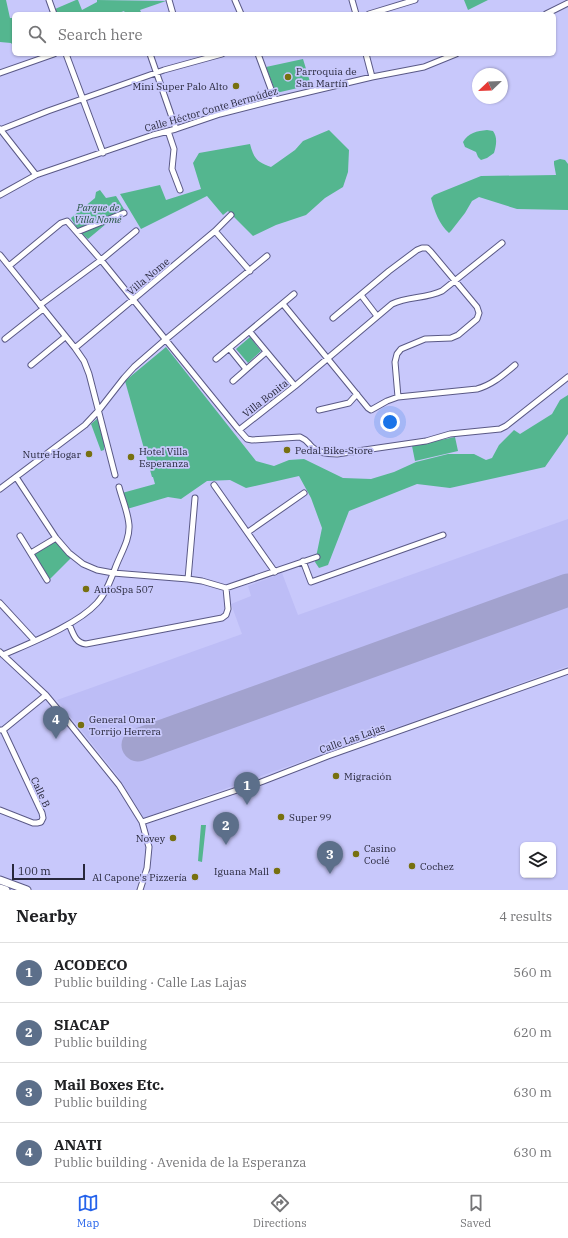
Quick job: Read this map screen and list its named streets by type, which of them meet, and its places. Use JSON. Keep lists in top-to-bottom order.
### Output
{
  "streets": {
    "street": [
      "Calle Héctor Conte Bermúdez",
      "Villa Nome",
      "Villa Bonita",
      "Calle Las Lajas",
      "Calle B"
    ]
  },
  "crossings": [
    ["Villa Nome", "Villa Bonita"]
  ],
  "parks": ["Parque de Villa Nomé"],
  "places": [
    "Parroquia de San Martín",
    "Mini Super Palo Alto",
    "Pedal Bike-Store",
    "Nutre Hogar",
    "Hotel Villa Esperanza",
    "AutoSpa 507",
    "General Omar Torrijo Herrera",
    "Migración",
    "Super 99",
    "Novey",
    "Casino Coclé",
    "Cochez",
    "Iguana Mall",
    "Al Capone's Pizzería"
  ],
  "scale_bar": "100 m",
  "north": "bottom left",
  "page": {
    "search": "Search here",
    "pins": [
      "4",
      "1",
      "2",
      "3"
    ],
    "scale": "100 m",
    "heading": ["Nearby", "4 results"],
    "list": [
      {
        "mark": "1",
        "name": "ACODECO",
        "note": "Public building · Calle Las Lajas",
        "value": "560 m"
      },
      {
        "mark": "2",
        "name": "SIACAP",
        "note": "Public building",
        "value": "620 m"
      },
      {
        "mark": "3",
        "name": "Mail Boxes Etc.",
        "note": "Public building",
        "value": "630 m"
      },
      {
        "mark": "4",
        "name": "ANATI",
        "note": "Public building · Avenida de la Esperanza",
        "value": "630 m"
      }
    ],
    "nav": ["Map", "Directions", "Saved"]
  }
}
